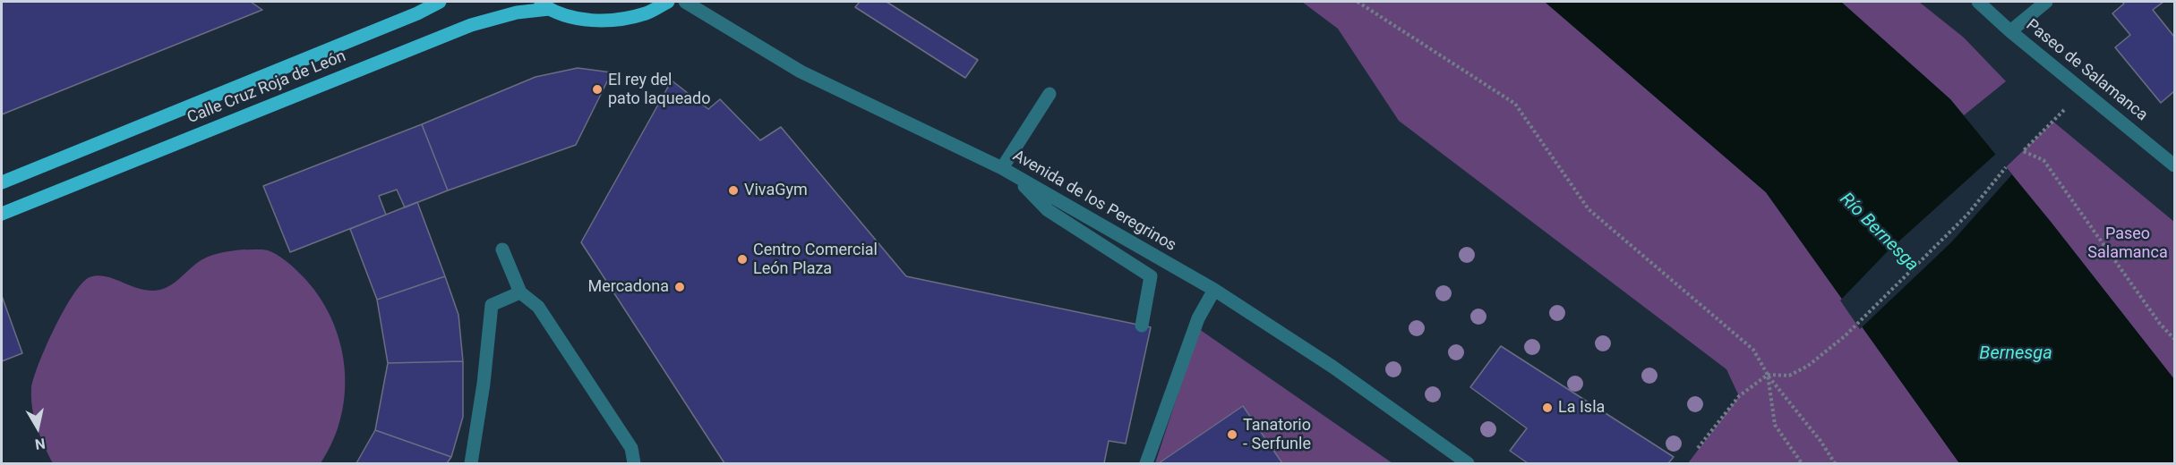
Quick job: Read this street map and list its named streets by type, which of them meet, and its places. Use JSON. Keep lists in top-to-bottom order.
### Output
{
  "streets": {
    "main road": ["Calle Cruz Roja de León"],
    "street": ["Paseo de Salamanca", "Avenida de los Peregrinos"]
  },
  "water": ["Río Bernesga", "Bernesga"],
  "parks": ["Paseo Salamanca"],
  "places": [
    "El rey del pato laqueado",
    "VivaGym",
    "Centro Comercial León Plaza",
    "Mercadona",
    "La Isla",
    "Tanatorio - Serfunle"
  ],
  "north": "bottom"
}
